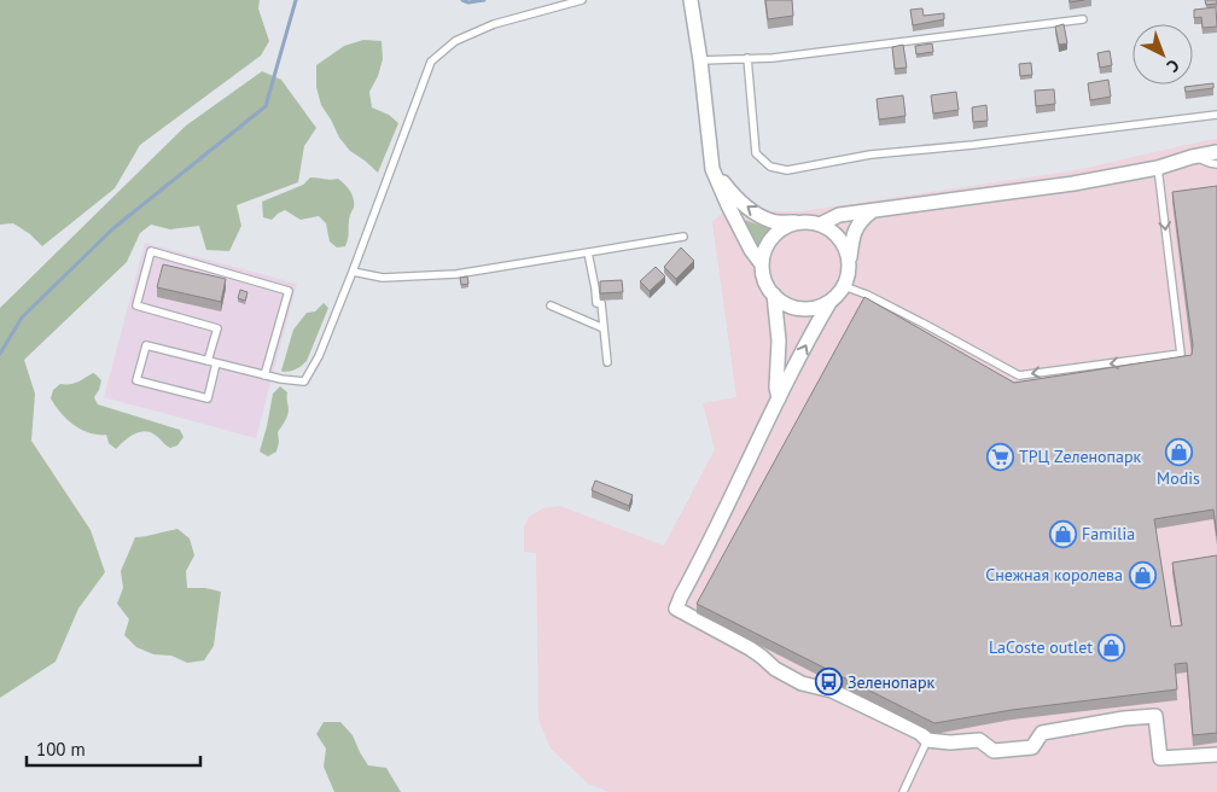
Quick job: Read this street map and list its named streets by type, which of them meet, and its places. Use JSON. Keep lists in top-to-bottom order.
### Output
{
  "places": {
    "shop": [
      "Modis",
      "Familia",
      "Снежная королева",
      "LaCoste outlet"
    ],
    "supermarket": ["ТРЦ Zеленопарк"],
    "bus stop": ["Зеленопарк"]
  },
  "scale_bar": "100 m",
  "north": "bottom right"
}
